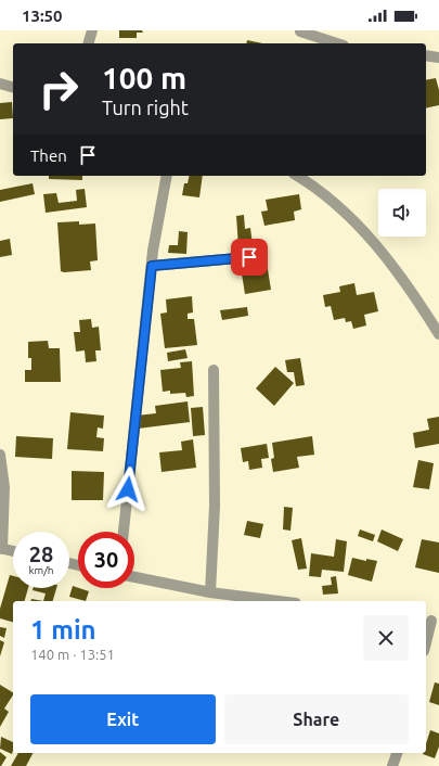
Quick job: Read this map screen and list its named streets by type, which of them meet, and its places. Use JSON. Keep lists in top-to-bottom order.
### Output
{
  "page": {
    "status": "13:50",
    "turn": ["100 m", "Turn right"],
    "then": "Then",
    "speed": "28 km/h",
    "limit": "30",
    "heading": ["1 min", "140 m · 13:51"],
    "buttons": ["Exit", "Share"]
  }
}
